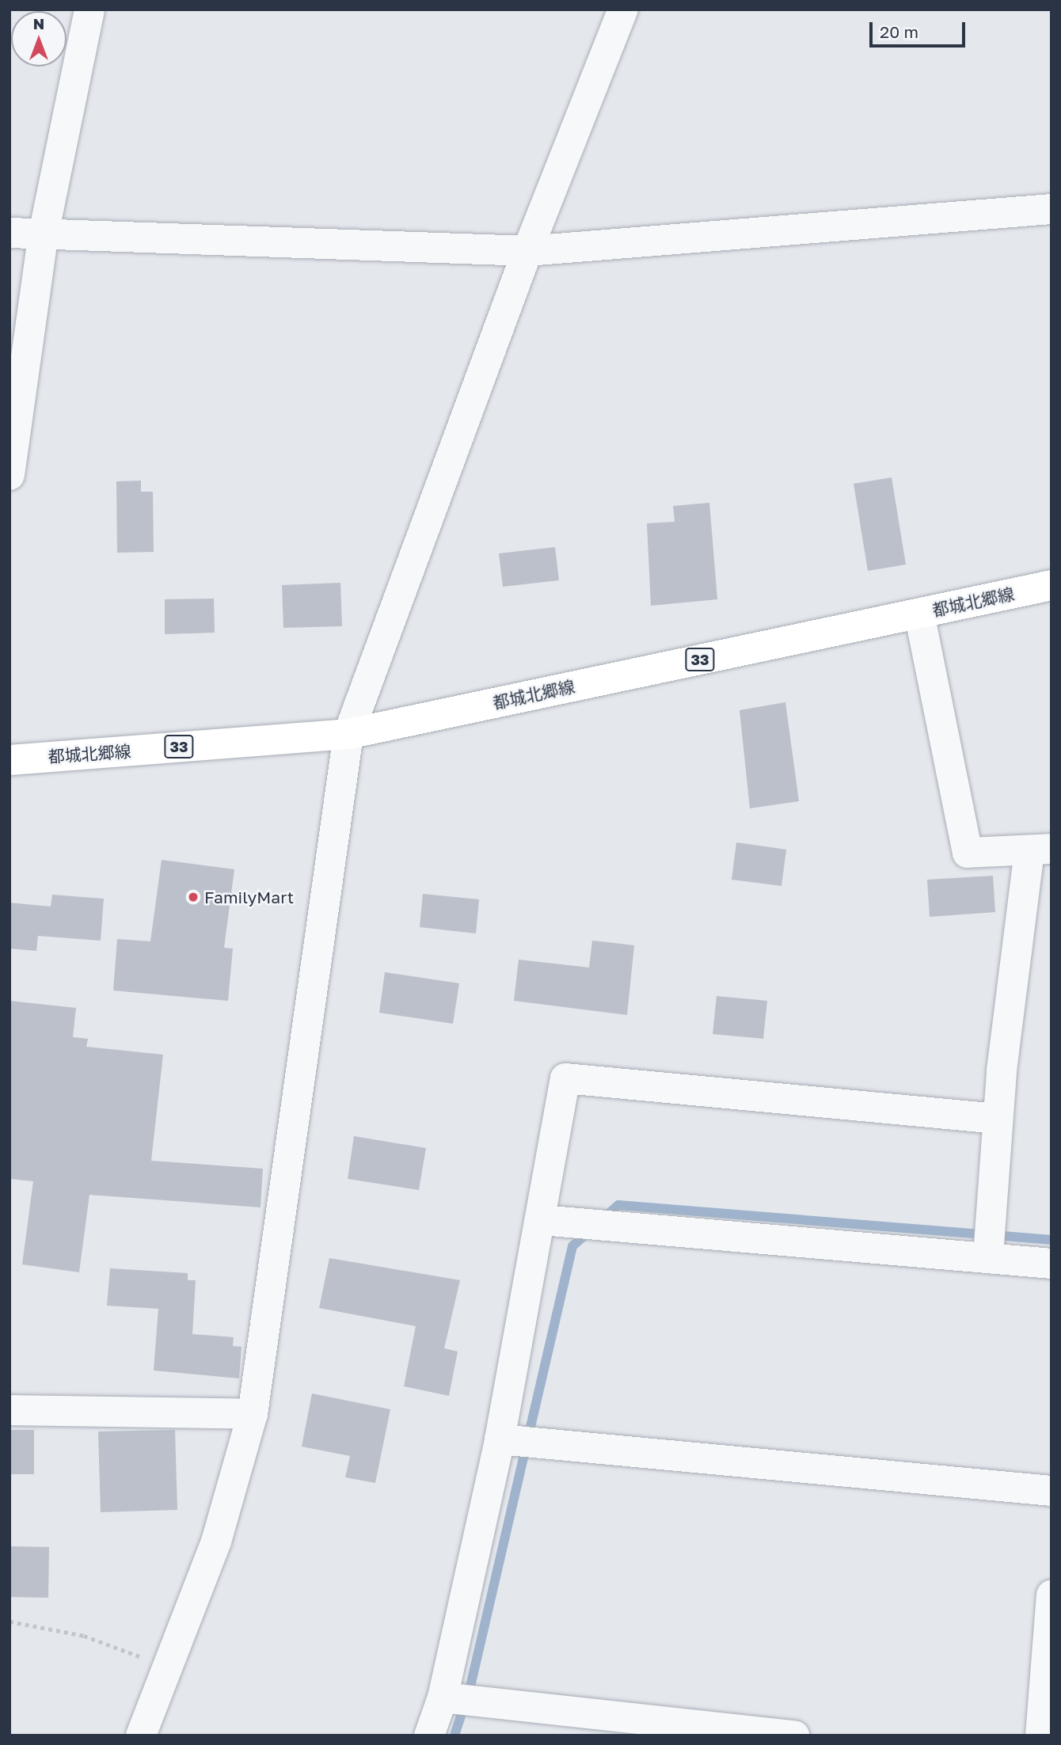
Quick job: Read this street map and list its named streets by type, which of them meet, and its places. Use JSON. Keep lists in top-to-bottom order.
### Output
{
  "streets": {
    "main road": ["都城北郷線", "33"]
  },
  "places": ["FamilyMart"],
  "scale_bar": "20 m",
  "north": "top"
}
